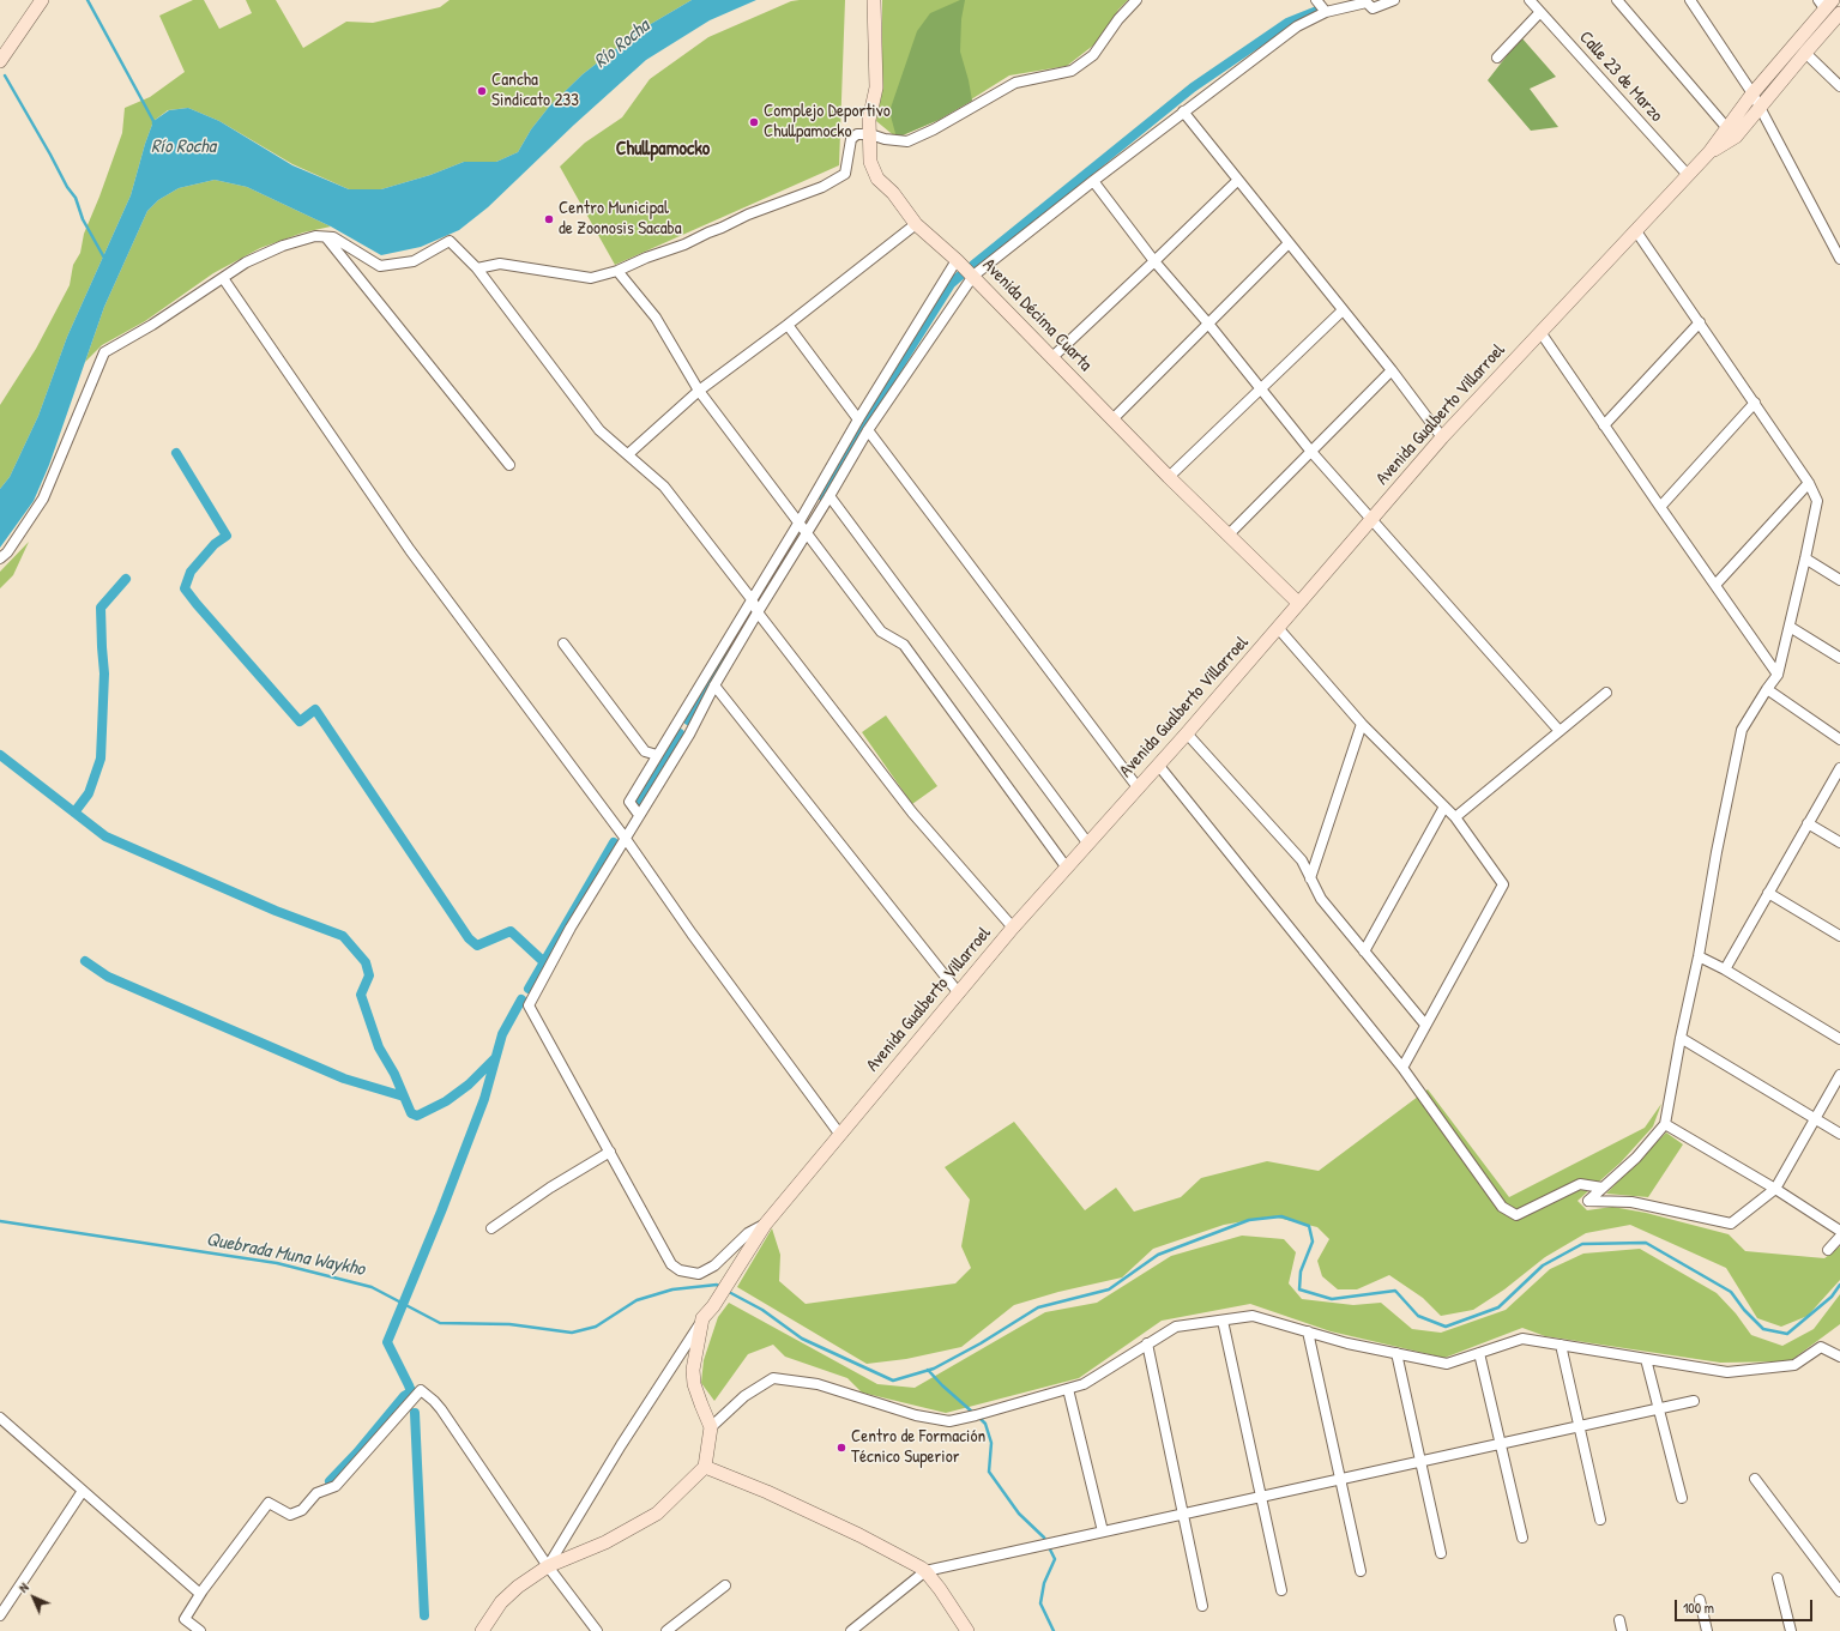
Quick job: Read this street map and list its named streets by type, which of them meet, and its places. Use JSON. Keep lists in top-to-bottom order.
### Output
{
  "streets": {
    "main road": ["Avenida Décima Cuarta", "Avenida Gualberto Villarroel"],
    "street": ["Calle 23 de Marzo"]
  },
  "crossings": [
    ["Calle 23 de Marzo", "Avenida Gualberto Villarroel"],
    ["Avenida Décima Cuarta", "Avenida Gualberto Villarroel"]
  ],
  "districts": ["Chullpamocko"],
  "water": ["Río Rocha", "Quebrada Muna Waykho"],
  "places": [
    "Cancha Sindicato 233",
    "Complejo Deportivo Chullpamocko",
    "Centro Municipal de Zoonosis Sacaba",
    "Centro de Formación Técnico Superior"
  ],
  "scale_bar": "100 m",
  "north": "top left"
}
